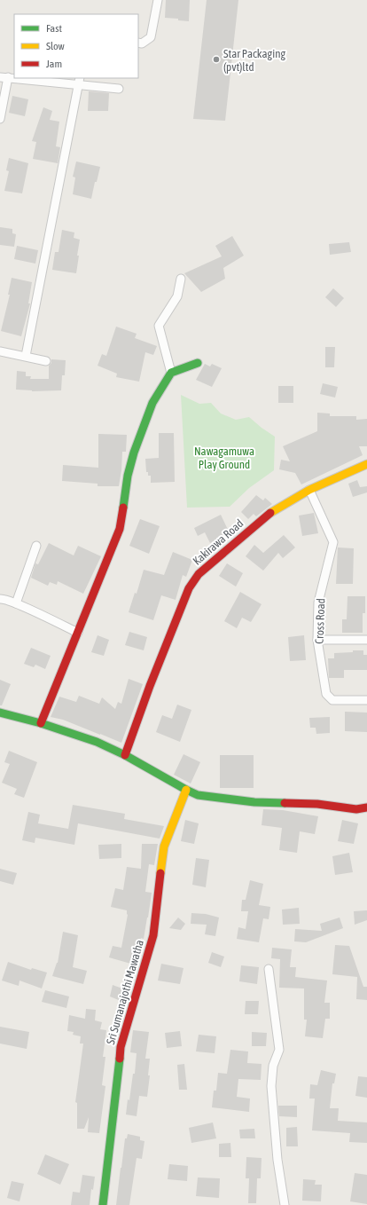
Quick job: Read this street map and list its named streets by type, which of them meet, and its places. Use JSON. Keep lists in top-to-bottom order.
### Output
{
  "streets": {
    "street": ["Kakirawa Road", "Cross Road", "Sri Sumanajothi Mawatha"]
  },
  "crossings": [
    ["Kakirawa Road", "Cross Road"]
  ],
  "parks": ["Nawagamuwa Play Ground"],
  "places": ["Star Packaging (pvt)ltd"],
  "legend": ["Fast", "Slow", "Jam"]
}
